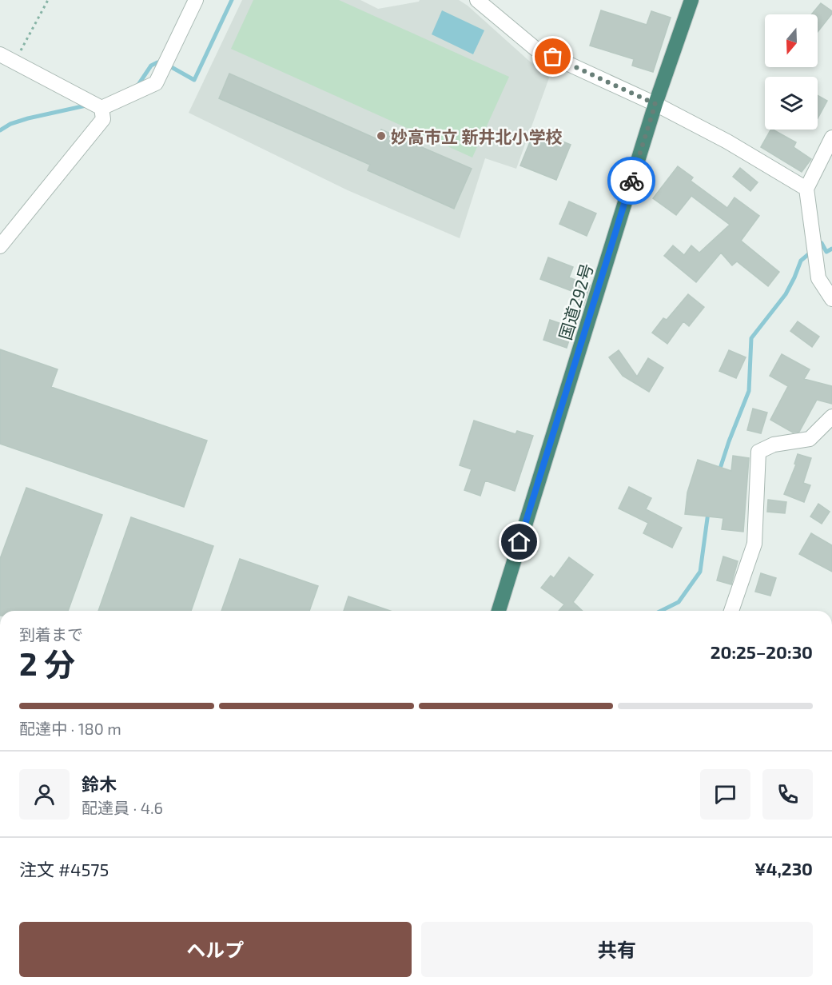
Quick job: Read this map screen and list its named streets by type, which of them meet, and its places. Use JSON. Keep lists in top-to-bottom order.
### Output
{
  "streets": {
    "highway": ["国道292号"]
  },
  "places": ["妙高市立 新井北小学校"],
  "north": "bottom",
  "page": {
    "heading": ["2 分", "到着まで", "20:25–20:30"],
    "panel": [
      "鈴木",
      "配達員 · 4.6",
      "注文 #4575",
      "¥4,230"
    ],
    "bar": "配達中 · 180 m",
    "buttons": ["ヘルプ", "共有"]
  }
}
